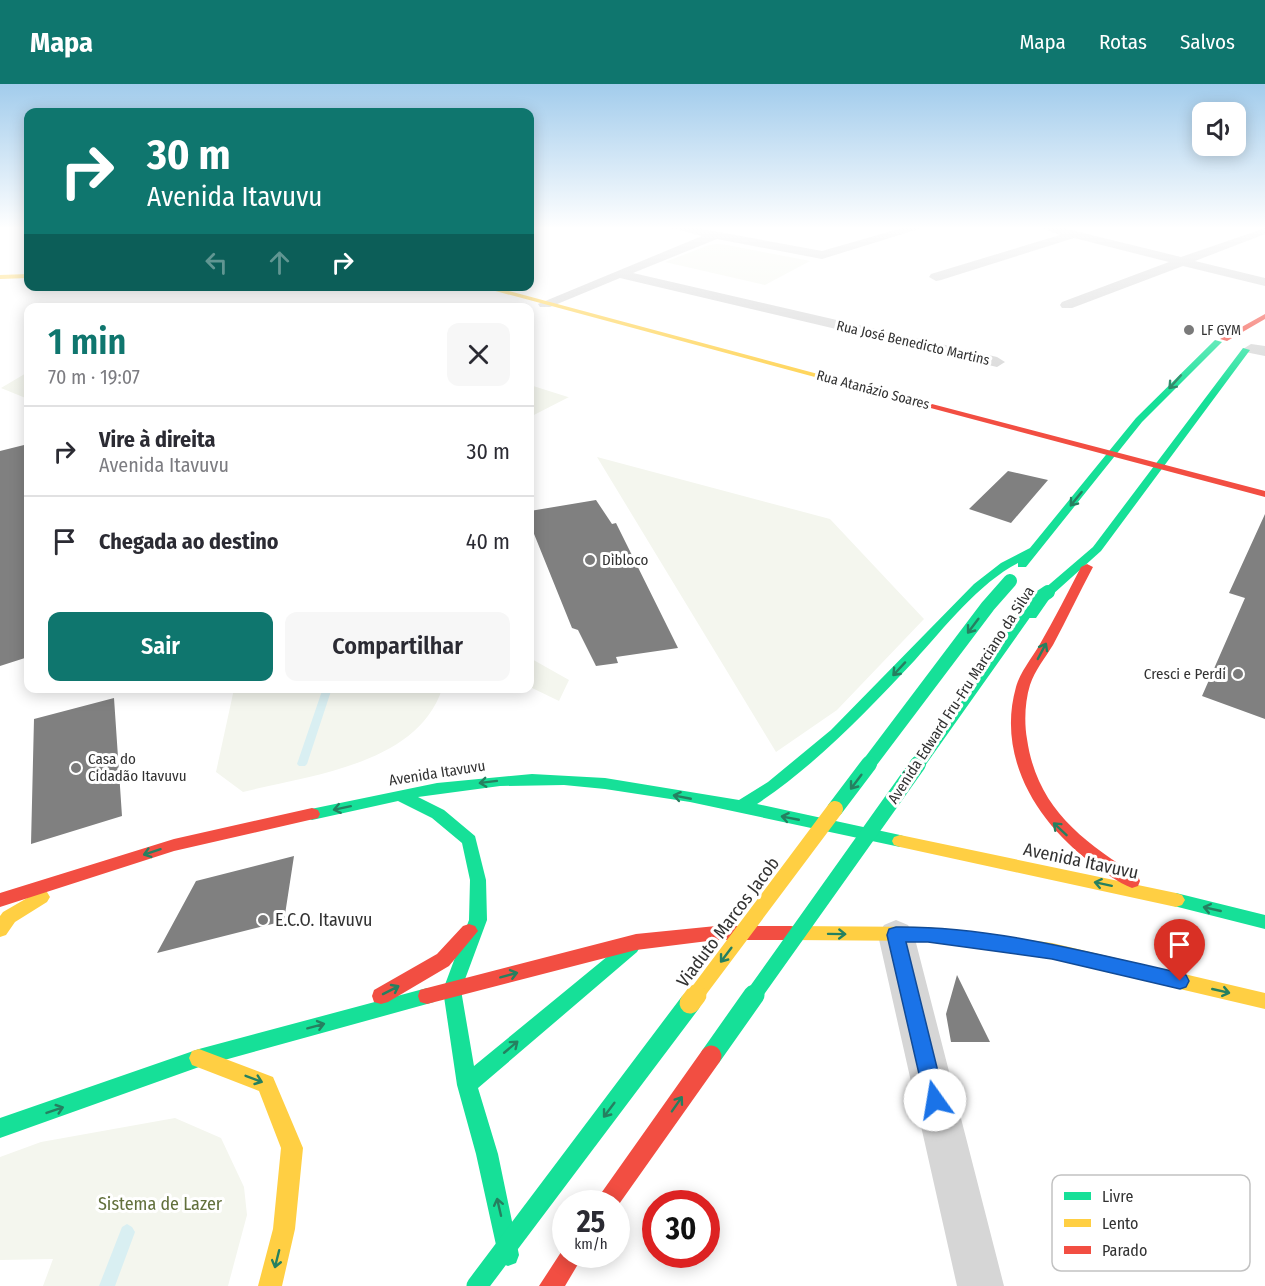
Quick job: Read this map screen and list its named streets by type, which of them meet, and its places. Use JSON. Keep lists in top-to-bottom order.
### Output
{
  "streets": {
    "main road": [
      "Rua Atanázio Soares",
      "Avenida Edward Fru-Fru Marciano da Silva",
      "Avenida Itavuvu",
      "Viaduto Marcos Jacob"
    ],
    "street": ["Rua José Benedicto Martins"]
  },
  "crossings": [
    ["Rua Atanázio Soares", "Avenida Edward Fru-Fru Marciano da Silva"],
    ["Avenida Edward Fru-Fru Marciano da Silva", "Avenida Itavuvu"],
    ["Avenida Edward Fru-Fru Marciano da Silva", "Viaduto Marcos Jacob"]
  ],
  "parks": ["Sistema de Lazer"],
  "places": [
    "LF GYM",
    "Dibloco",
    "Cresci e Perdi",
    "Casa do Cidadão Itavuvu",
    "E.C.O. Itavuvu"
  ],
  "legend": ["Livre", "Lento", "Parado"],
  "page": {
    "header": "Mapa",
    "nav": ["Mapa", "Rotas", "Salvos"],
    "turn": ["30 m", "Avenida Itavuvu"],
    "heading": ["1 min", "70 m · 19:07"],
    "list": [
      {
        "name": "Vire à direita",
        "note": "Avenida Itavuvu",
        "value": "30 m"
      },
      {
        "name": "Chegada ao destino",
        "value": "40 m"
      }
    ],
    "buttons": ["Sair", "Compartilhar"],
    "speed": "25 km/h",
    "limit": "30"
  }
}
